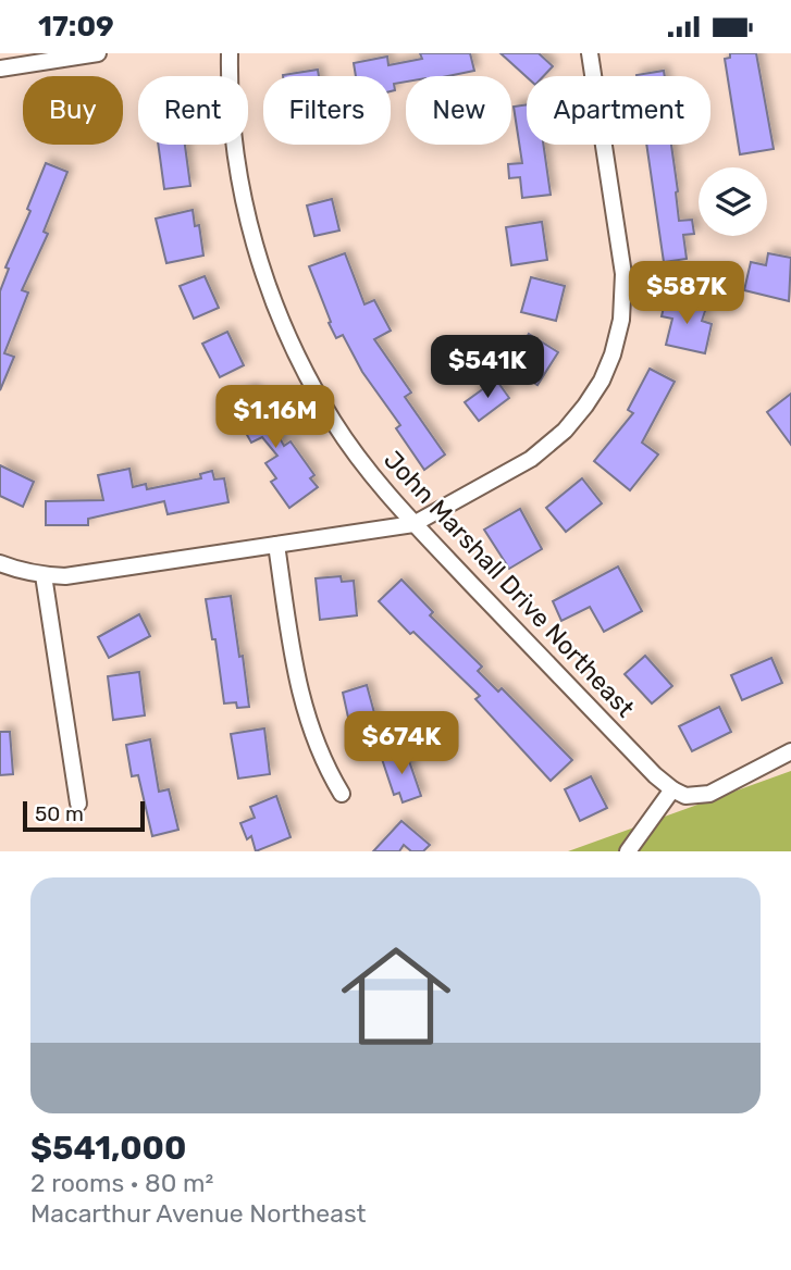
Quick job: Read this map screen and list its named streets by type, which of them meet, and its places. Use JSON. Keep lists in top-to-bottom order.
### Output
{
  "streets": {
    "street": ["John Marshall Drive Northeast"]
  },
  "scale_bar": "50 m",
  "page": {
    "status": "17:09",
    "chip": [
      "Buy",
      "Rent",
      "Filters",
      "New",
      "Apartment"
    ],
    "price": [
      "$587K",
      "$541K",
      "$1.16M",
      "$674K"
    ],
    "scale": "50 m",
    "list": [
      {
        "name": "$541,000",
        "note": "2 rooms · 80 m² · Macarthur Avenue Northeast"
      }
    ]
  }
}
